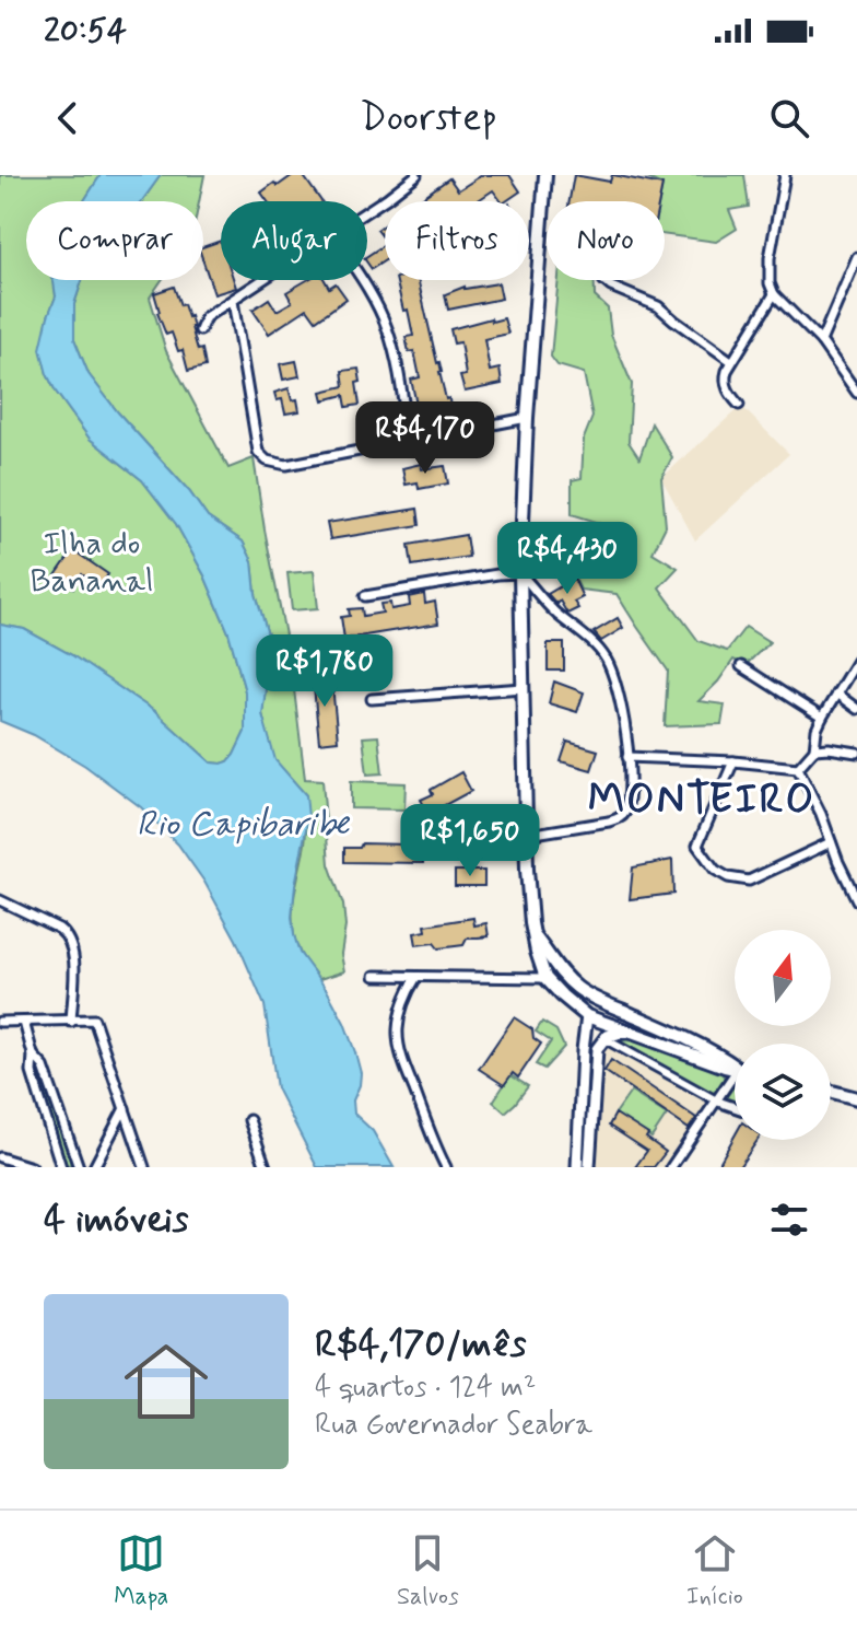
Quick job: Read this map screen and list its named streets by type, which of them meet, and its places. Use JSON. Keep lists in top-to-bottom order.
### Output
{
  "districts": ["MONTEIRO"],
  "water": ["Rio Capibaribe"],
  "parks": ["Ilha do Bananal"],
  "north": "top",
  "page": {
    "status": "20:54",
    "header": "Doorstep",
    "chip": [
      "Comprar",
      "Alugar",
      "Filtros",
      "Novo"
    ],
    "price": [
      "R$4,170",
      "R$4,430",
      "R$1,780",
      "R$1,650"
    ],
    "heading": "4 imóveis",
    "list": [
      {
        "name": "R$4,170/mês",
        "note": "4 quartos · 124 m² · Rua Governador Seabra"
      }
    ],
    "tabs": ["Mapa", "Salvos", "Início"]
  }
}
